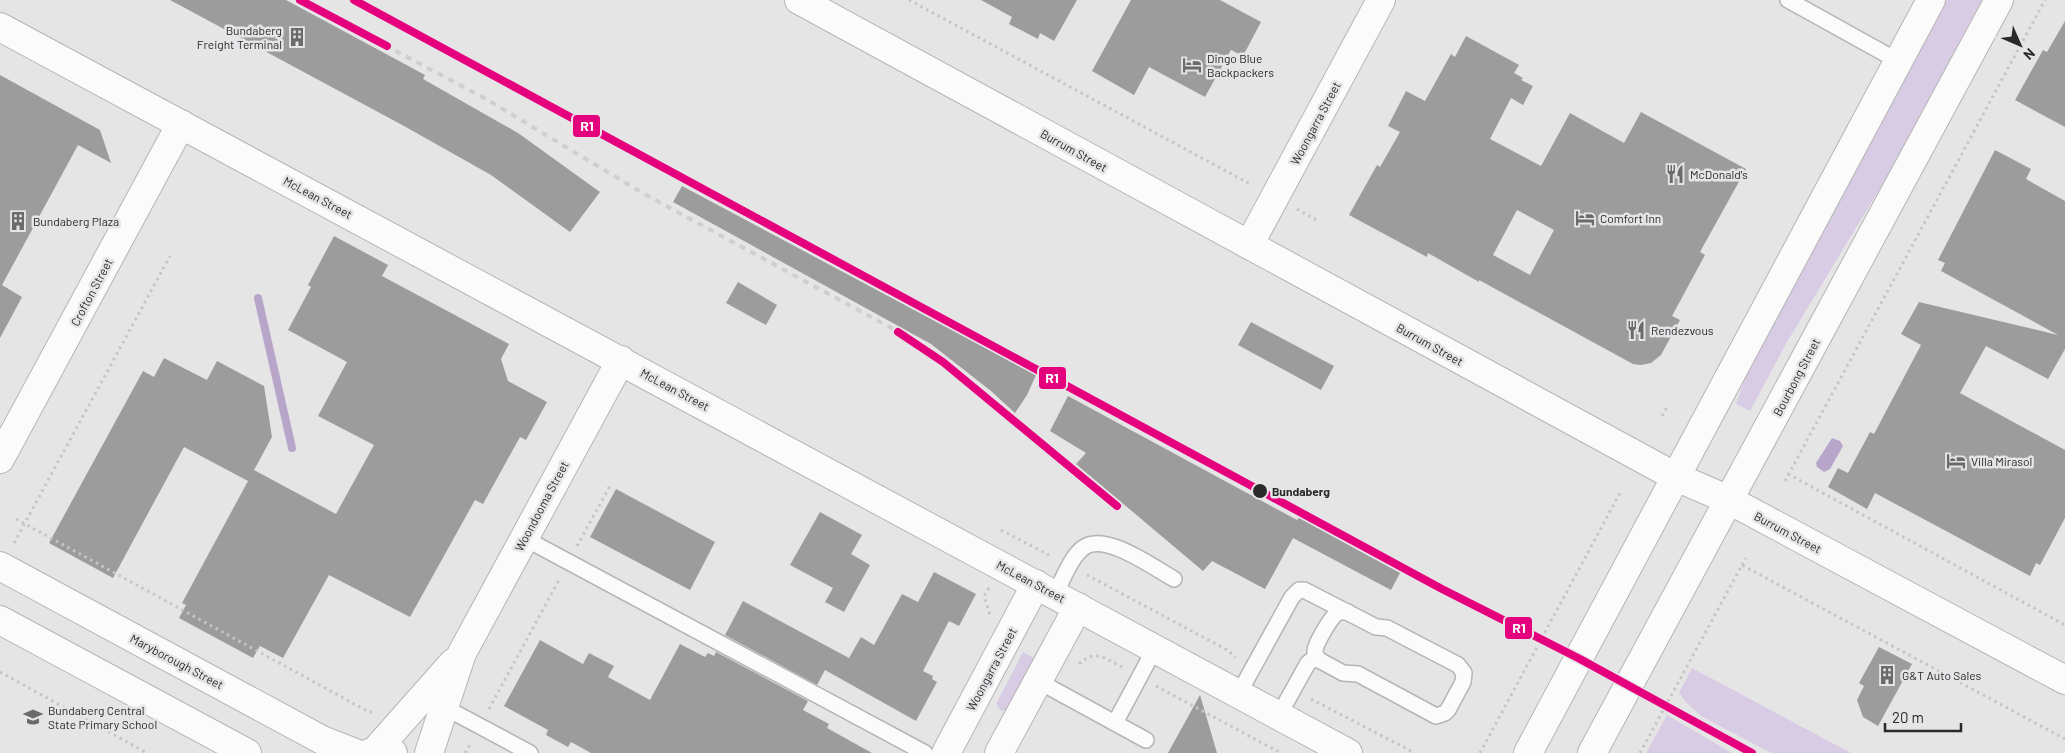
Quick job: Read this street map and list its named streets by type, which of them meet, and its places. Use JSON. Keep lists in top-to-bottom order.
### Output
{
  "streets": {
    "street": [
      "Woongarra Street",
      "Burrum Street",
      "McLean Street",
      "Crofton Street",
      "Bourbong Street",
      "Woondooma Street",
      "Maryborough Street"
    ]
  },
  "crossings": [
    ["Woongarra Street", "Burrum Street"],
    ["Woongarra Street", "McLean Street"],
    ["Burrum Street", "Bourbong Street"],
    ["McLean Street", "Crofton Street"],
    ["McLean Street", "Woondooma Street"],
    ["Woondooma Street", "Maryborough Street"]
  ],
  "places": {
    "building": ["Bundaberg Freight Terminal", "Bundaberg Plaza", "G&T Auto Sales"],
    "hotel": ["Dingo Blue Backpackers", "Comfort Inn", "Villa Mirasol"],
    "restaurant": ["McDonald's", "Rendezvous"],
    "other": ["Bundaberg"],
    "school or university": ["Bundaberg Central State Primary School"]
  },
  "lines": ["transit line R1"],
  "scale_bar": "20 m",
  "north": "bottom right"
}
